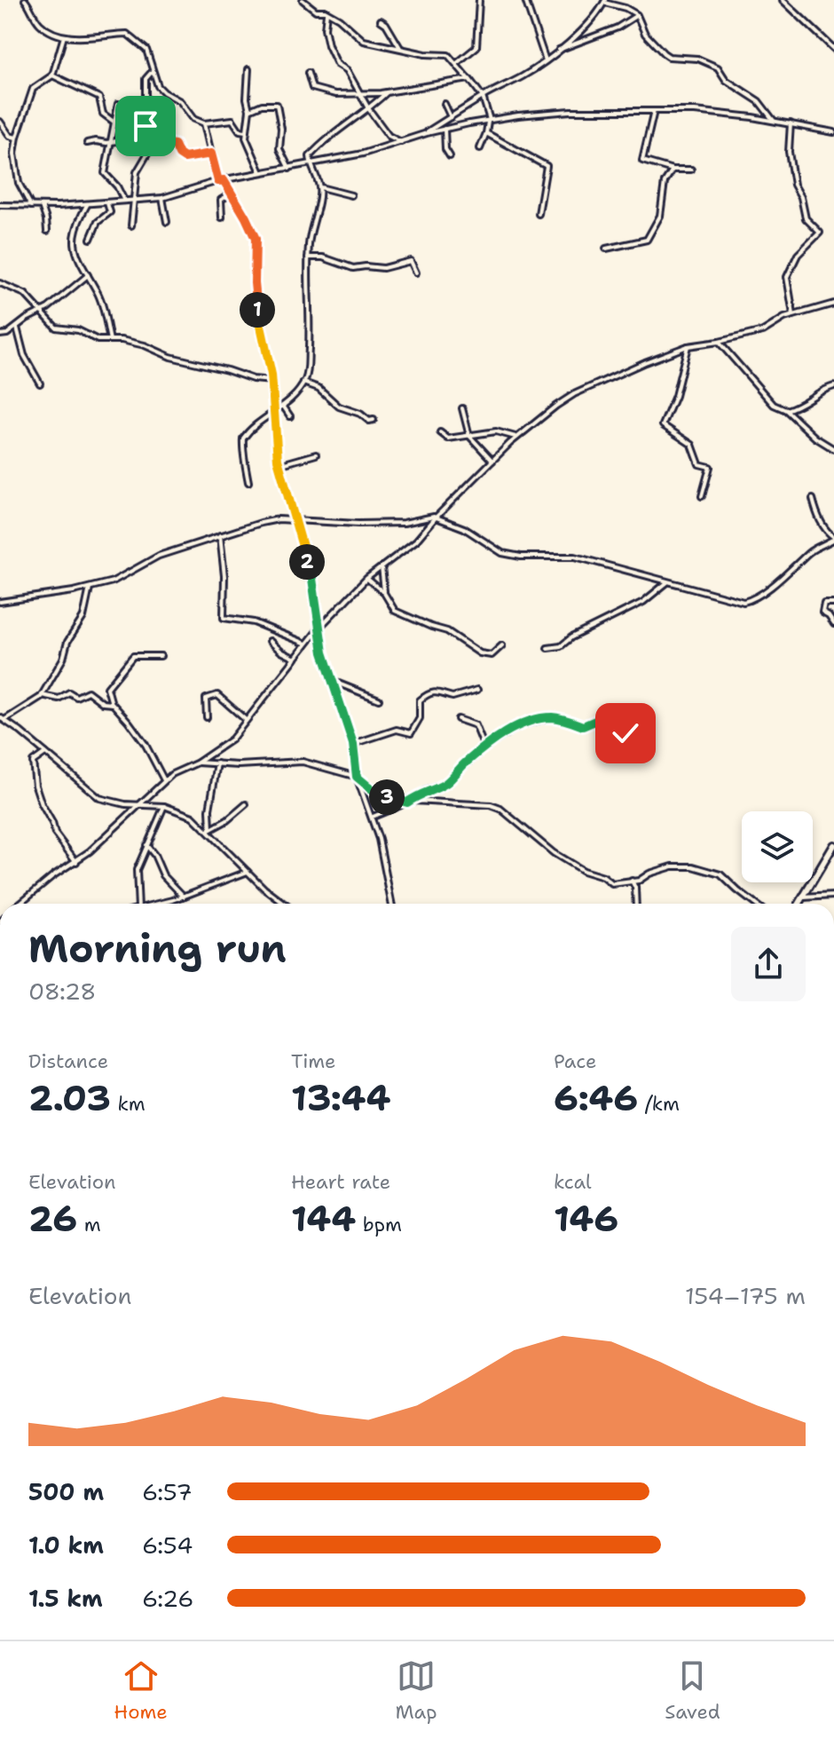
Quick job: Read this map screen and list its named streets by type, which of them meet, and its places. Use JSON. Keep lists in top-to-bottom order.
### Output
{
  "page": {
    "pins": ["1", "2", "3"],
    "heading": ["Morning run", "08:28"],
    "stats": [
      ["Distance", "2.03 km"],
      ["Time", "13:44"],
      ["Pace", "6:46 /km"],
      ["Elevation", "26 m"],
      ["Heart rate", "144 bpm"],
      ["kcal", "146"]
    ],
    "chart": ["Elevation", "154–175 m"],
    "list": [
      {
        "name": "500 m",
        "note": "6:57"
      },
      {
        "name": "1.0 km",
        "note": "6:54"
      },
      {
        "name": "1.5 km",
        "note": "6:26"
      }
    ],
    "tabs": ["Home", "Map", "Saved"]
  }
}
